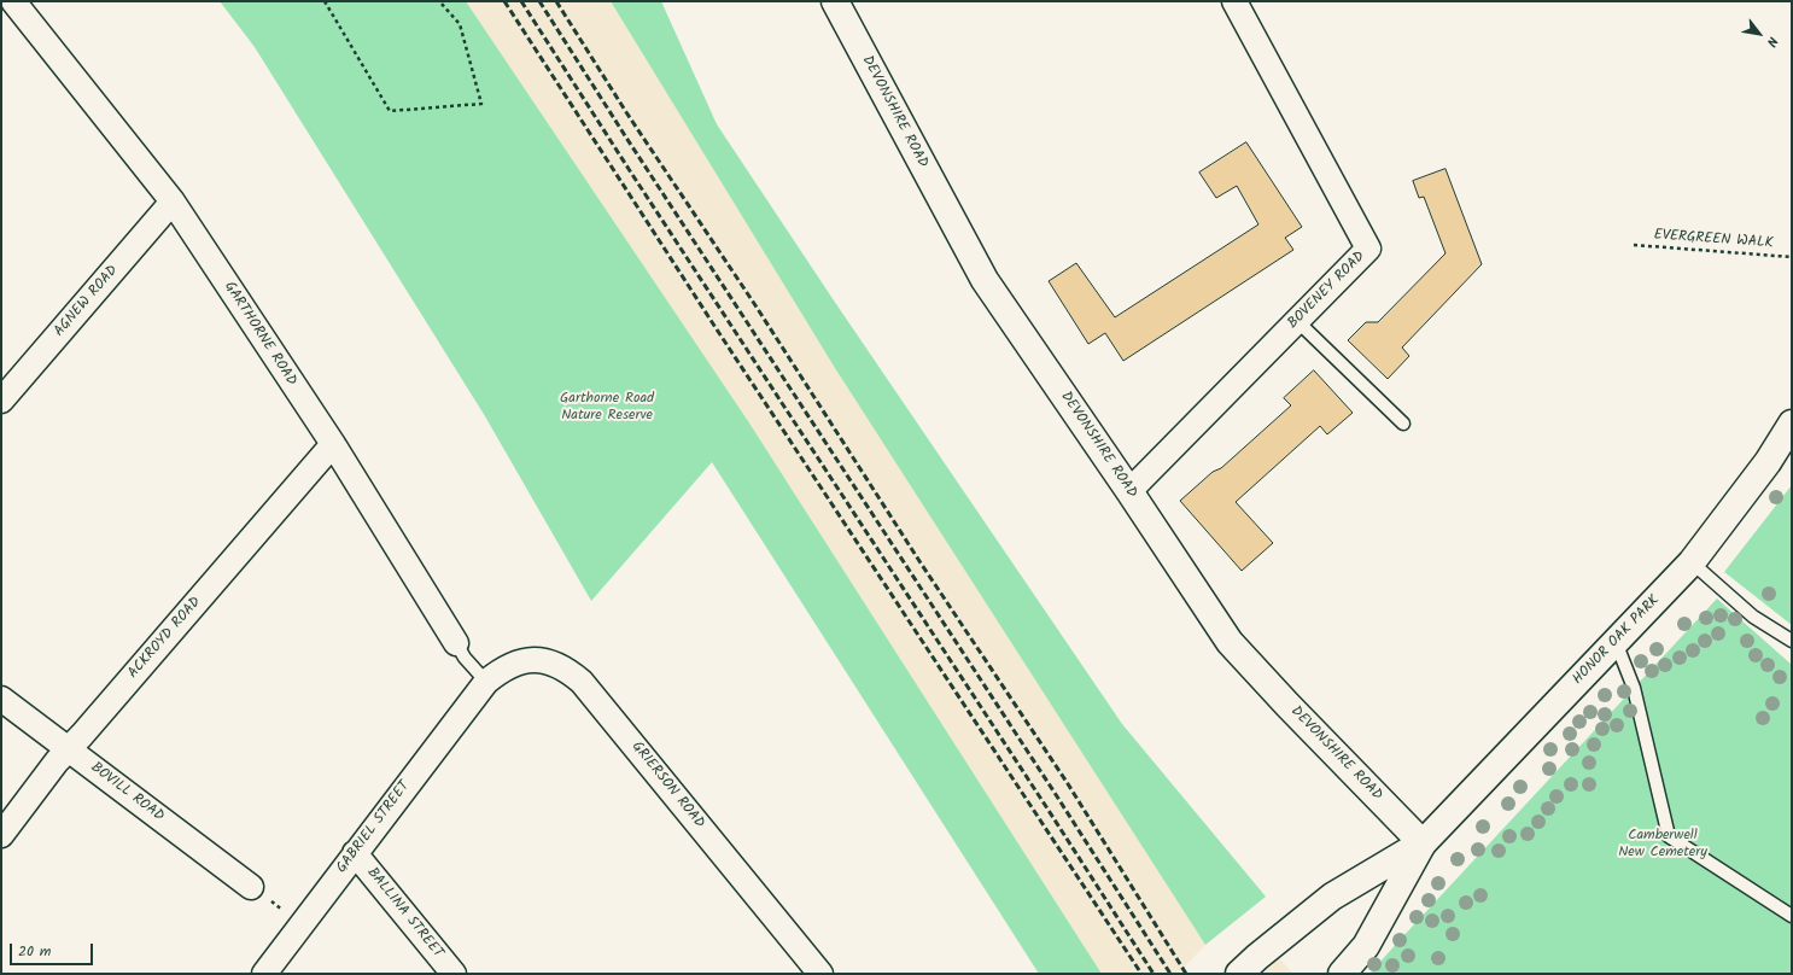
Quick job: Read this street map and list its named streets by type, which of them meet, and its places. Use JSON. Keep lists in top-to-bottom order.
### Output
{
  "streets": {
    "street": [
      "DEVONSHIRE ROAD",
      "BOVENEY ROAD",
      "AGNEW ROAD",
      "GARTHORNE ROAD",
      "ACKROYD ROAD",
      "HONOR OAK PARK",
      "GRIERSON ROAD",
      "BOVILL ROAD",
      "GABRIEL STREET",
      "BALLINA STREET"
    ],
    "path": ["EVERGREEN WALK"]
  },
  "crossings": [
    ["DEVONSHIRE ROAD", "BOVENEY ROAD"],
    ["DEVONSHIRE ROAD", "HONOR OAK PARK"],
    ["AGNEW ROAD", "GARTHORNE ROAD"],
    ["GARTHORNE ROAD", "ACKROYD ROAD"],
    ["GARTHORNE ROAD", "GRIERSON ROAD"],
    ["GARTHORNE ROAD", "GABRIEL STREET"],
    ["ACKROYD ROAD", "BOVILL ROAD"],
    ["GRIERSON ROAD", "GABRIEL STREET"],
    ["GABRIEL STREET", "BALLINA STREET"]
  ],
  "parks": ["Garthorne Road Nature Reserve", "Camberwell New Cemetery"],
  "scale_bar": "20 m",
  "north": "bottom right"
}
